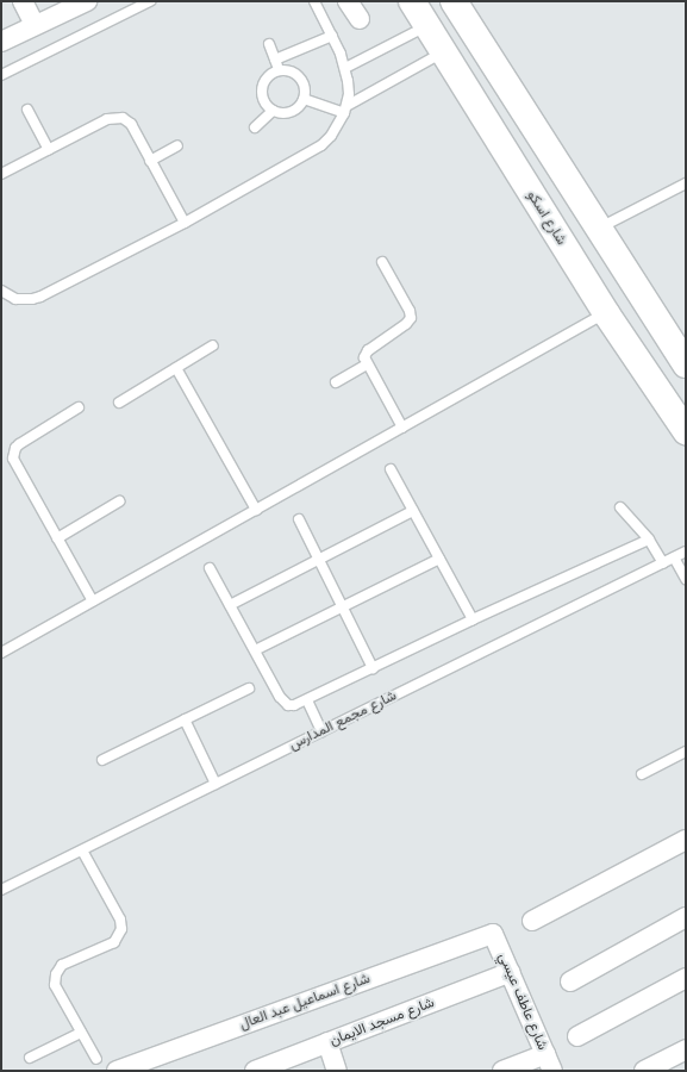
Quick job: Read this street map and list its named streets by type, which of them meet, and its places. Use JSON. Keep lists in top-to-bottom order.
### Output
{
  "streets": {
    "main road": ["شارع اسكو"],
    "street": ["شارع اسماعيل عبد العال", "شارع عاطف عيسي", "شارع مسجد الايمان"],
    "lane": ["شارع مجمع المدارس"]
  },
  "crossings": [
    ["شارع اسماعيل عبد العال", "شارع عاطف عيسي"],
    ["شارع عاطف عيسي", "شارع مسجد الايمان"]
  ]
}
